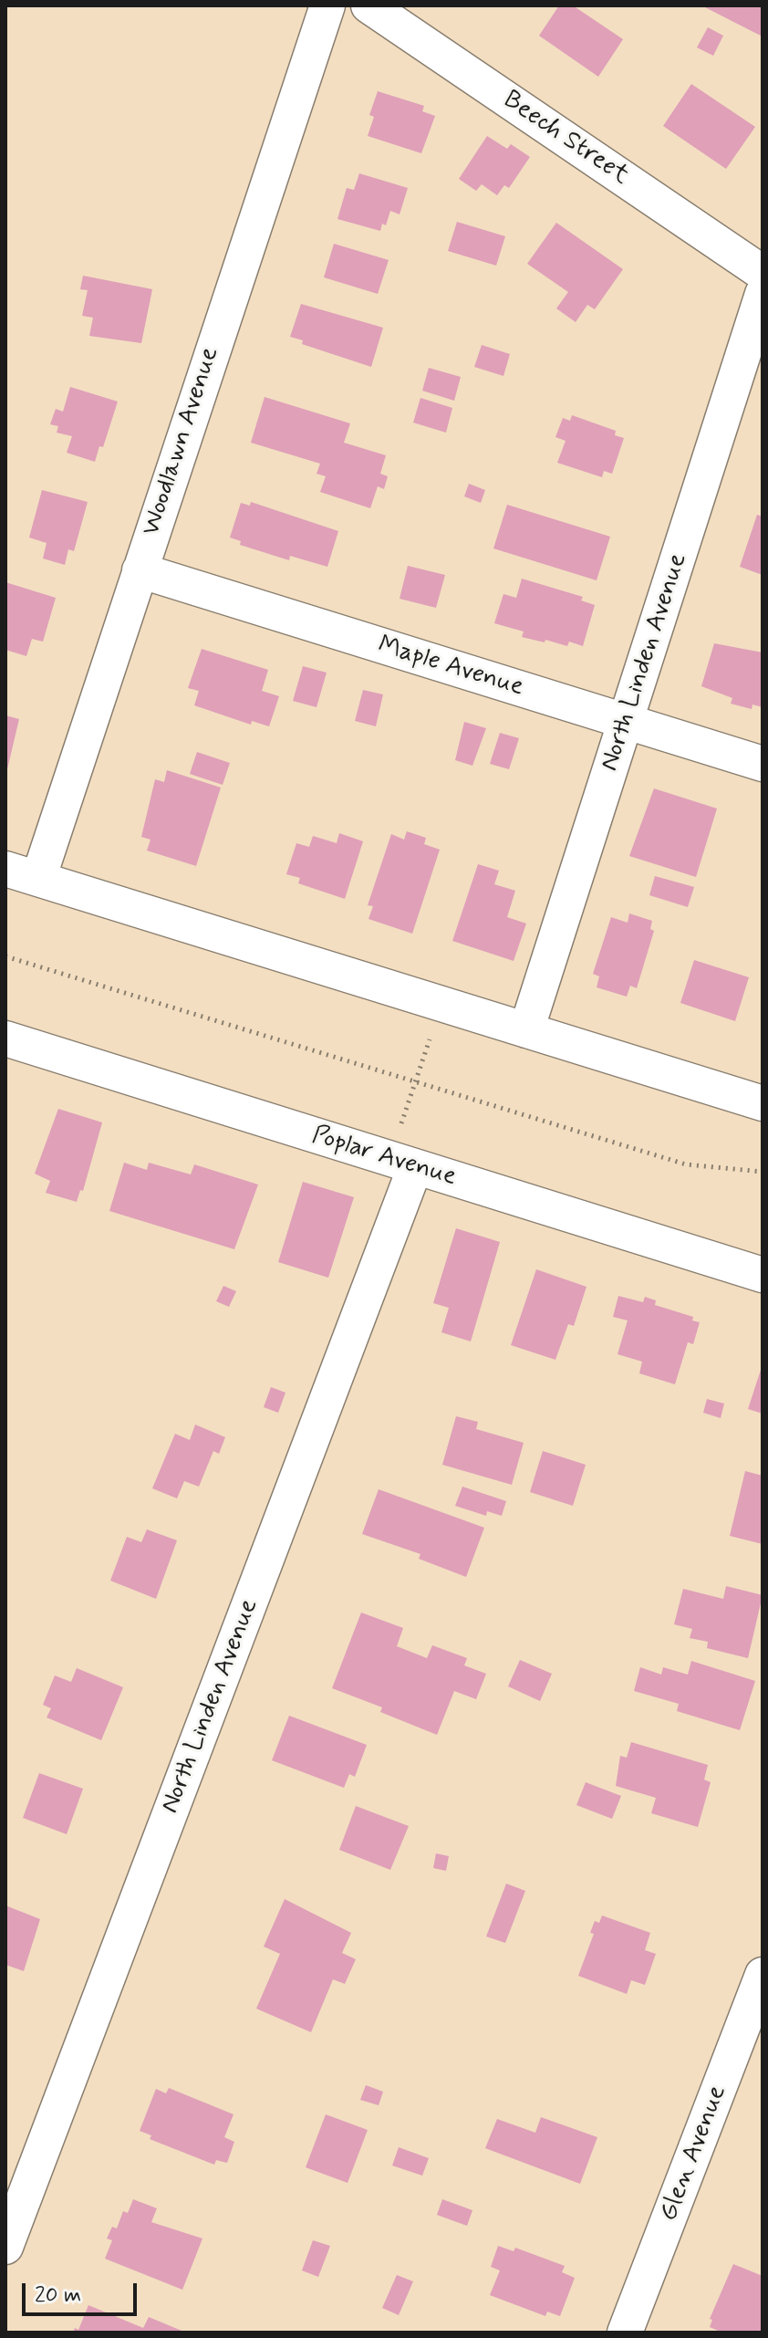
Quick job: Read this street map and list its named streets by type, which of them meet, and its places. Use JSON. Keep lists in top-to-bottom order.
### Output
{
  "streets": {
    "street": [
      "Beech Street",
      "Woodlawn Avenue",
      "North Linden Avenue",
      "Maple Avenue",
      "Poplar Avenue",
      "Glen Avenue"
    ]
  },
  "crossings": [
    ["Woodlawn Avenue", "Maple Avenue"],
    ["North Linden Avenue", "Maple Avenue"],
    ["North Linden Avenue", "Poplar Avenue"]
  ],
  "scale_bar": "20 m"
}
